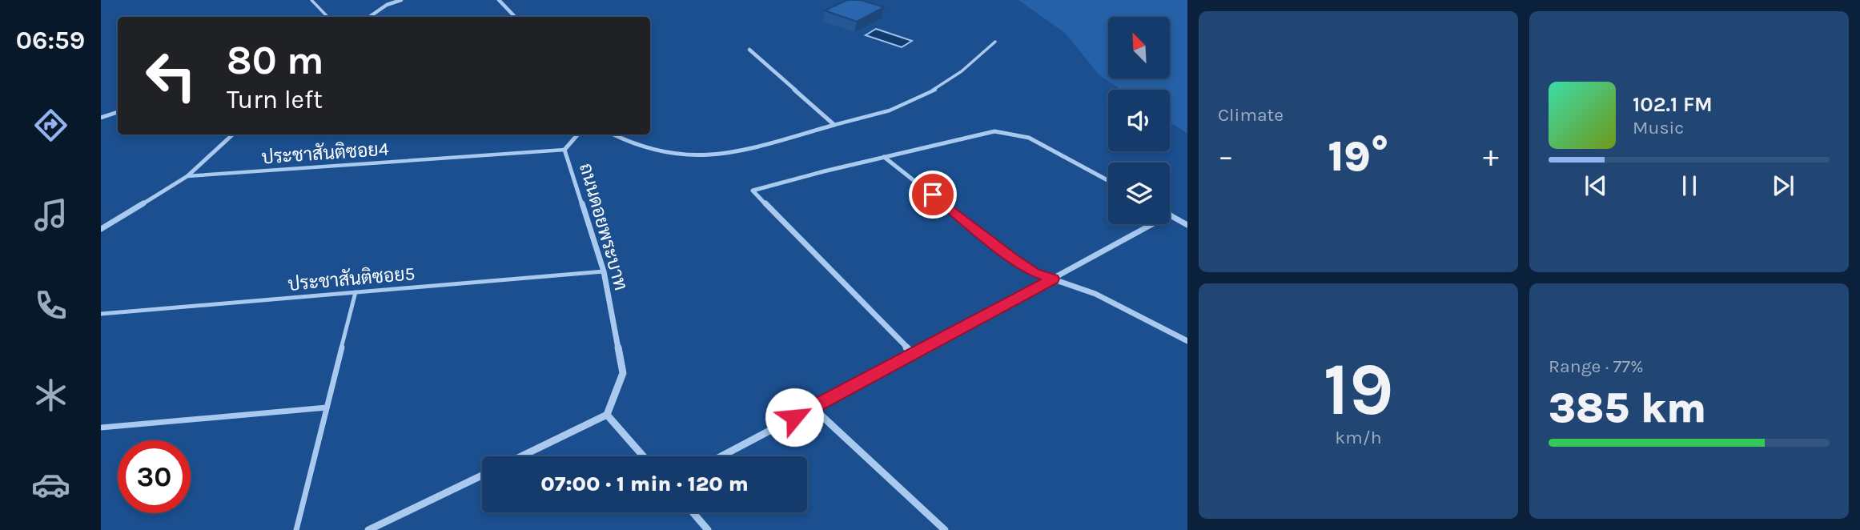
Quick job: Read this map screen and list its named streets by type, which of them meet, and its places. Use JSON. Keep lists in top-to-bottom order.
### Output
{
  "streets": {
    "street": ["ถนนดอยพระบาท"],
    "lane": ["ประชาสันติซอย4", "ประชาสันติซอย5"]
  },
  "crossings": [
    ["ประชาสันติซอย4", "ถนนดอยพระบาท"],
    ["ถนนดอยพระบาท", "ประชาสันติซอย5"]
  ],
  "north": "top left",
  "page": {
    "tabs": "06:59",
    "tile": [
      "Climate",
      ["19", "km/h"],
      ["Range · 77%", "385 km"]
    ],
    "turn": ["80 m", "Turn left"],
    "song": ["102.1 FM", "Music"],
    "heat": ["−", "19°", "+"],
    "limit": "30",
    "trip": "07:00 · 1 min · 120 m"
  }
}
